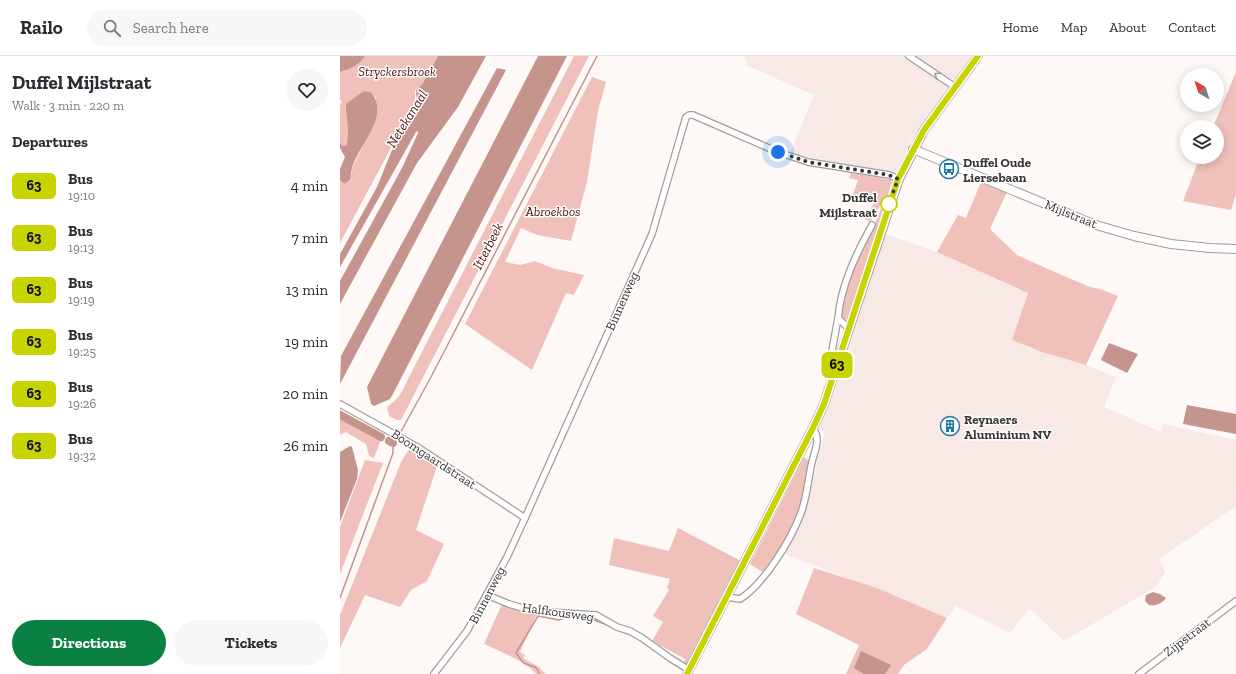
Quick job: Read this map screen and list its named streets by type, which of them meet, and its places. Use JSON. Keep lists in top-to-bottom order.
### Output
{
  "streets": {
    "main road": ["Mijlstraat"],
    "street": [
      "Binnenweg",
      "Boomgaardstraat",
      "Halfkousweg",
      "Zijpstraat"
    ]
  },
  "crossings": [
    ["Binnenweg", "Boomgaardstraat"],
    ["Binnenweg", "Halfkousweg"]
  ],
  "water": ["Netekanaal", "Itterbeek"],
  "parks": ["Stryckersbroek", "Abroekbos"],
  "places": {
    "bus stop": ["Duffel Oude Liersebaan"],
    "other": ["Duffel Mijlstraat"],
    "building": ["Reynaers Aluminium NV"]
  },
  "lines": ["bus line 63"],
  "north": "top left",
  "page": {
    "header": "Railo",
    "search": "Search here",
    "nav": [
      "Home",
      "Map",
      "About",
      "Contact"
    ],
    "heading": [
      ["Duffel Mijlstraat", "Walk · 3 min · 220 m"],
      "Departures"
    ],
    "on_map": "63",
    "list": [
      {
        "mark": "63",
        "name": "Bus",
        "note": "19:10",
        "value": "4 min"
      },
      {
        "mark": "63",
        "name": "Bus",
        "note": "19:13",
        "value": "7 min"
      },
      {
        "mark": "63",
        "name": "Bus",
        "note": "19:19",
        "value": "13 min"
      },
      {
        "mark": "63",
        "name": "Bus",
        "note": "19:25",
        "value": "19 min"
      },
      {
        "mark": "63",
        "name": "Bus",
        "note": "19:26",
        "value": "20 min"
      },
      {
        "mark": "63",
        "name": "Bus",
        "note": "19:32",
        "value": "26 min"
      }
    ],
    "buttons": ["Directions", "Tickets"]
  }
}
